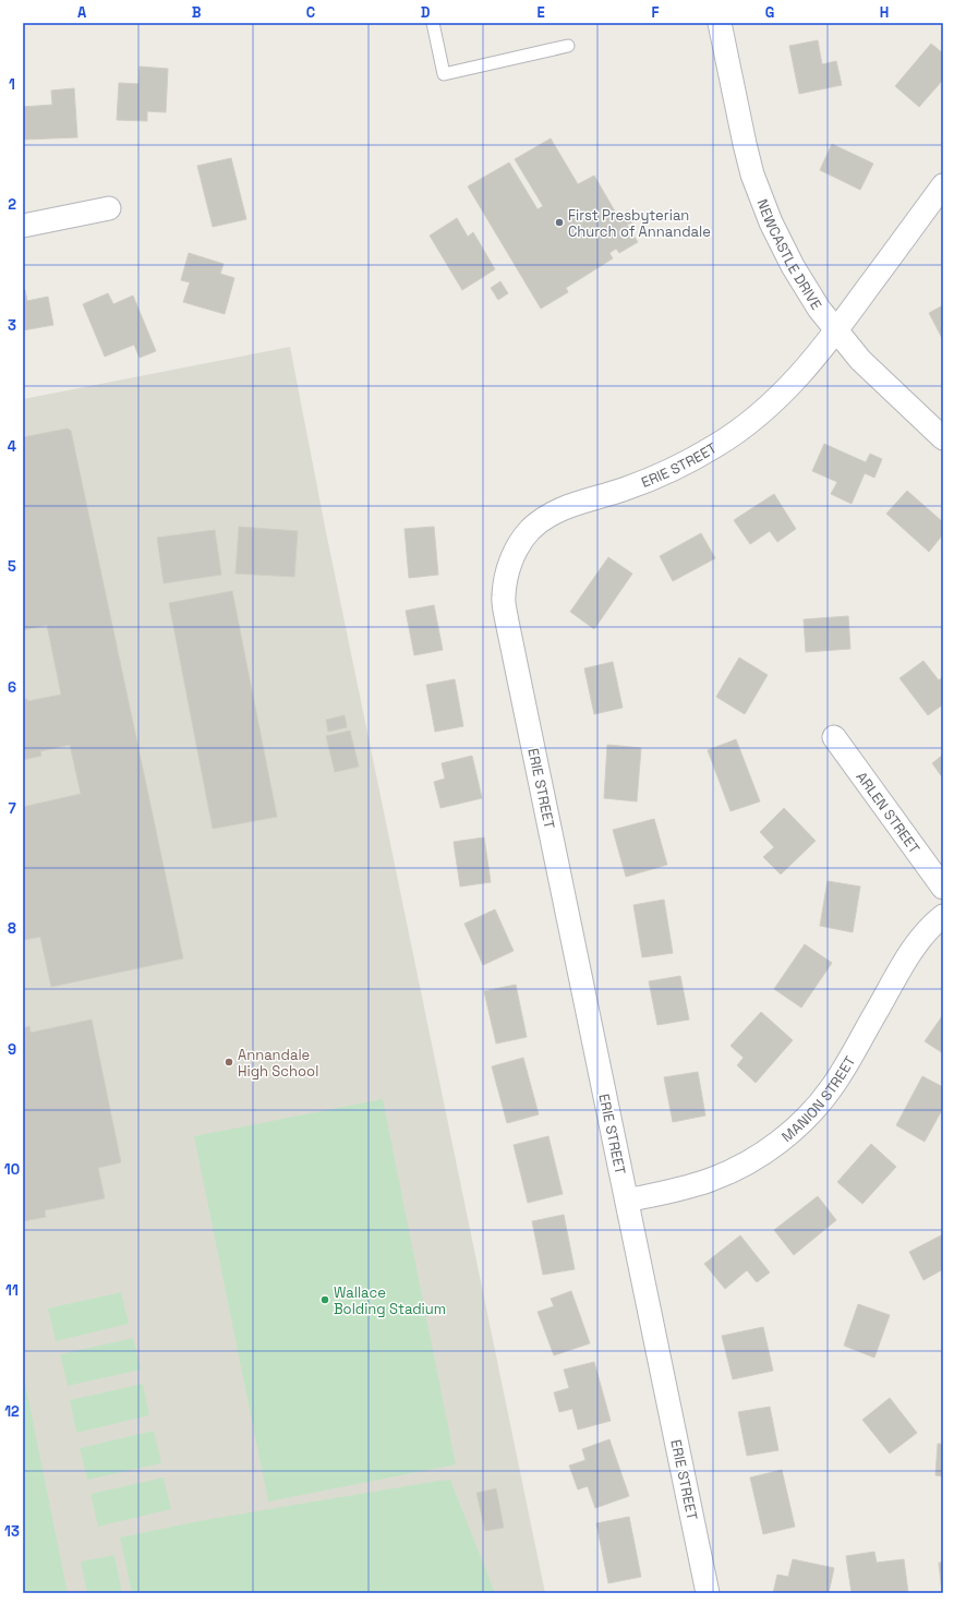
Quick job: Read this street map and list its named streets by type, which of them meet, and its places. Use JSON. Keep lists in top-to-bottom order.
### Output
{
  "streets": {
    "street": [
      "NEWCASTLE DRIVE",
      "ERIE STREET",
      "ARLEN STREET",
      "MANION STREET"
    ]
  },
  "crossings": [
    ["NEWCASTLE DRIVE", "ERIE STREET"],
    ["ERIE STREET", "MANION STREET"]
  ],
  "places": ["First Presbyterian Church of Annandale", "Annandale High School", "Wallace Bolding Stadium"],
  "grid": {
    "columns": [
      "A",
      "B",
      "C",
      "D",
      "E",
      "F",
      "G",
      "H"
    ],
    "rows": [
      "1",
      "2",
      "3",
      "4",
      "5",
      "6",
      "7",
      "8",
      "9",
      "10",
      "11",
      "12",
      "13"
    ]
  }
}
